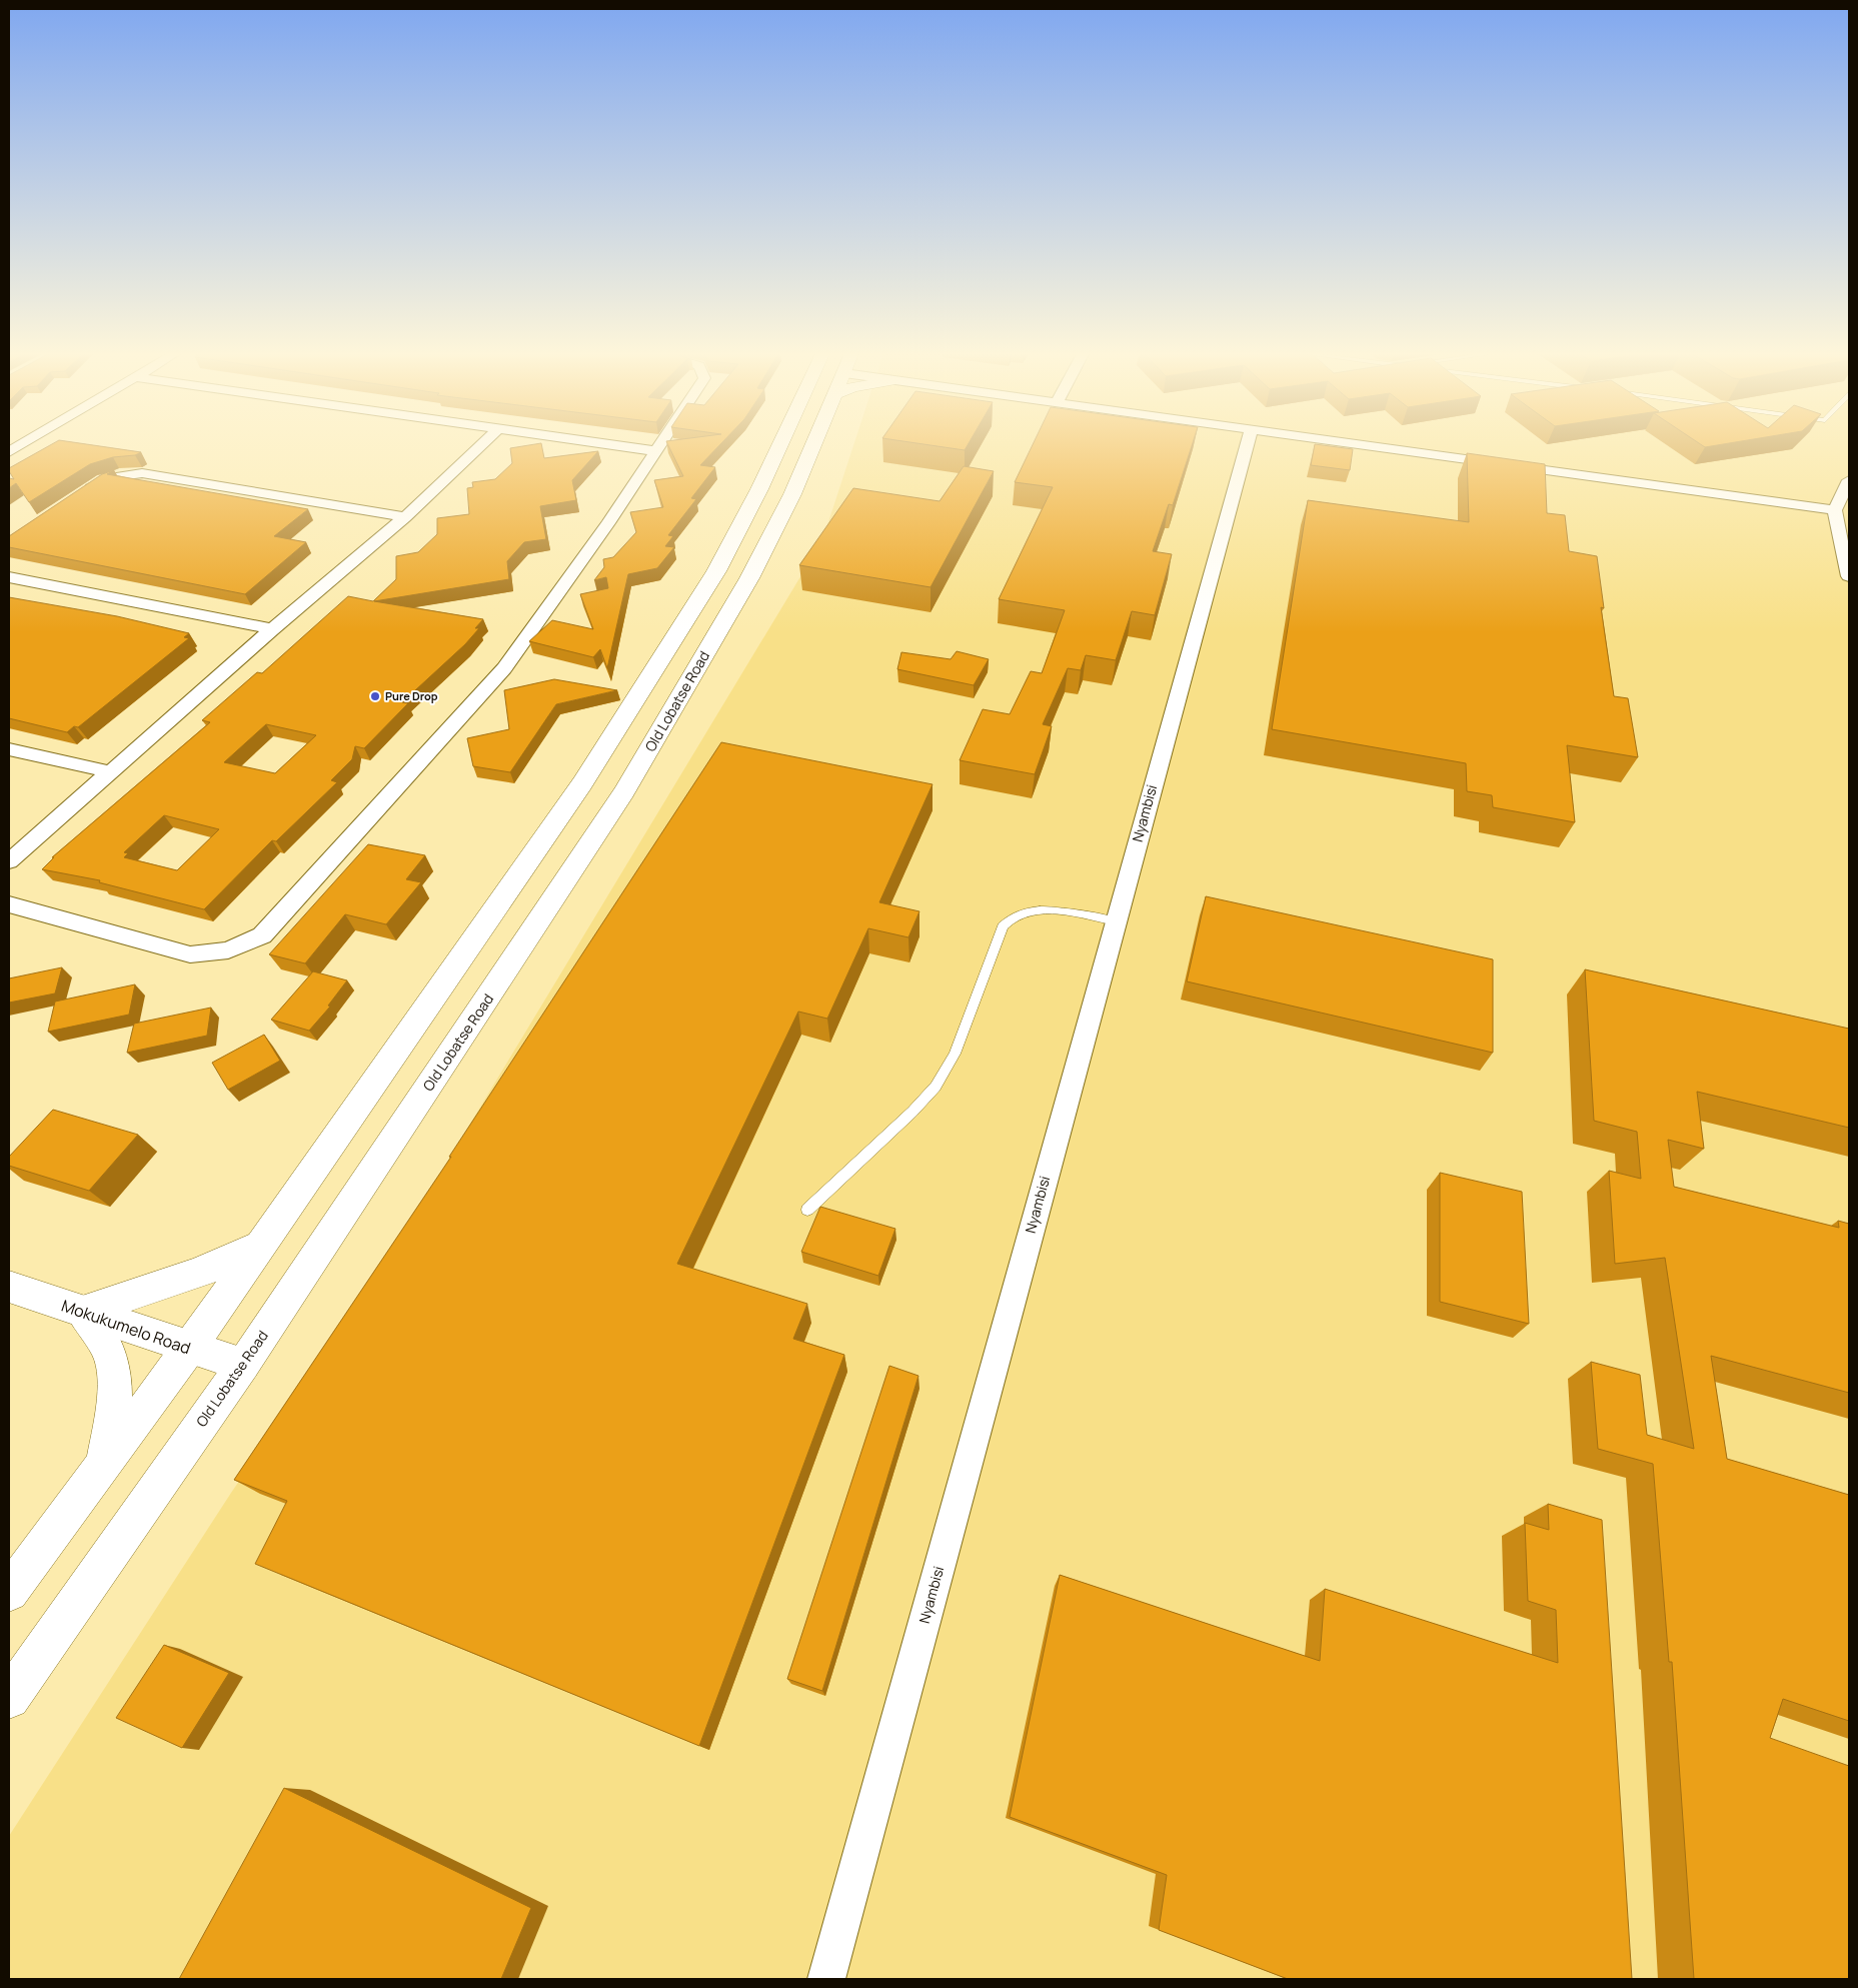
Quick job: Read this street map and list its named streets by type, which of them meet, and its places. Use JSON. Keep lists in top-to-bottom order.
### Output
{
  "streets": {
    "main road": ["Old Lobatse Road", "Mokukumelo Road"],
    "street": ["Nyambisi"]
  },
  "crossings": [
    ["Old Lobatse Road", "Mokukumelo Road"]
  ],
  "places": ["Pure Drop"]
}
